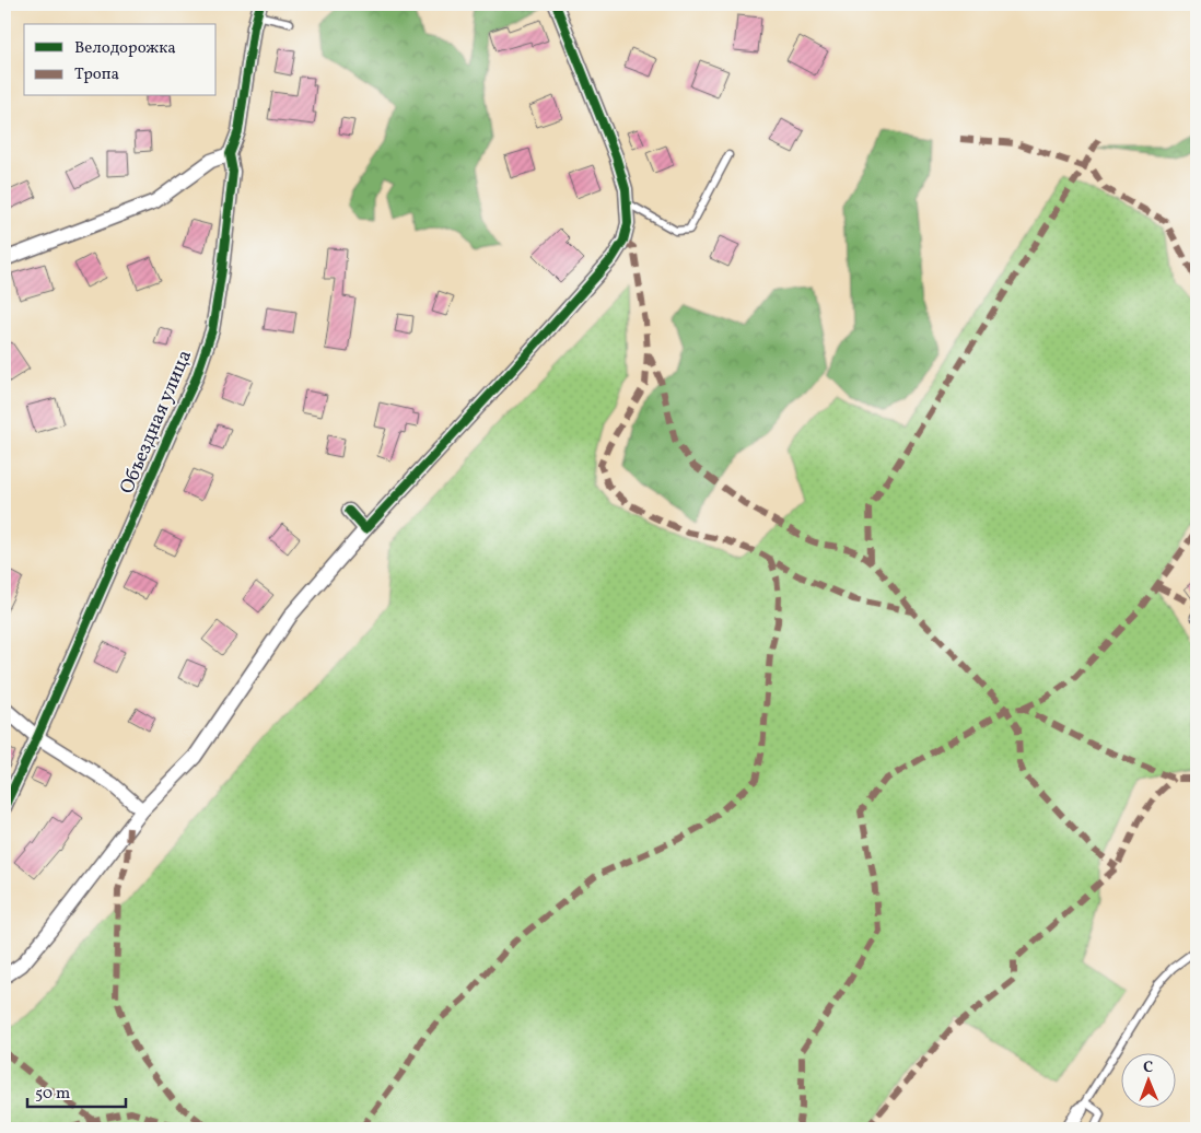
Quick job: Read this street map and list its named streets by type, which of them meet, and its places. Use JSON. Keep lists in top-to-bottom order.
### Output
{
  "streets": {
    "street": ["Объездная улица"]
  },
  "legend": ["Велодорожка", "Тропа"],
  "scale_bar": "50 m",
  "north": "top"
}
